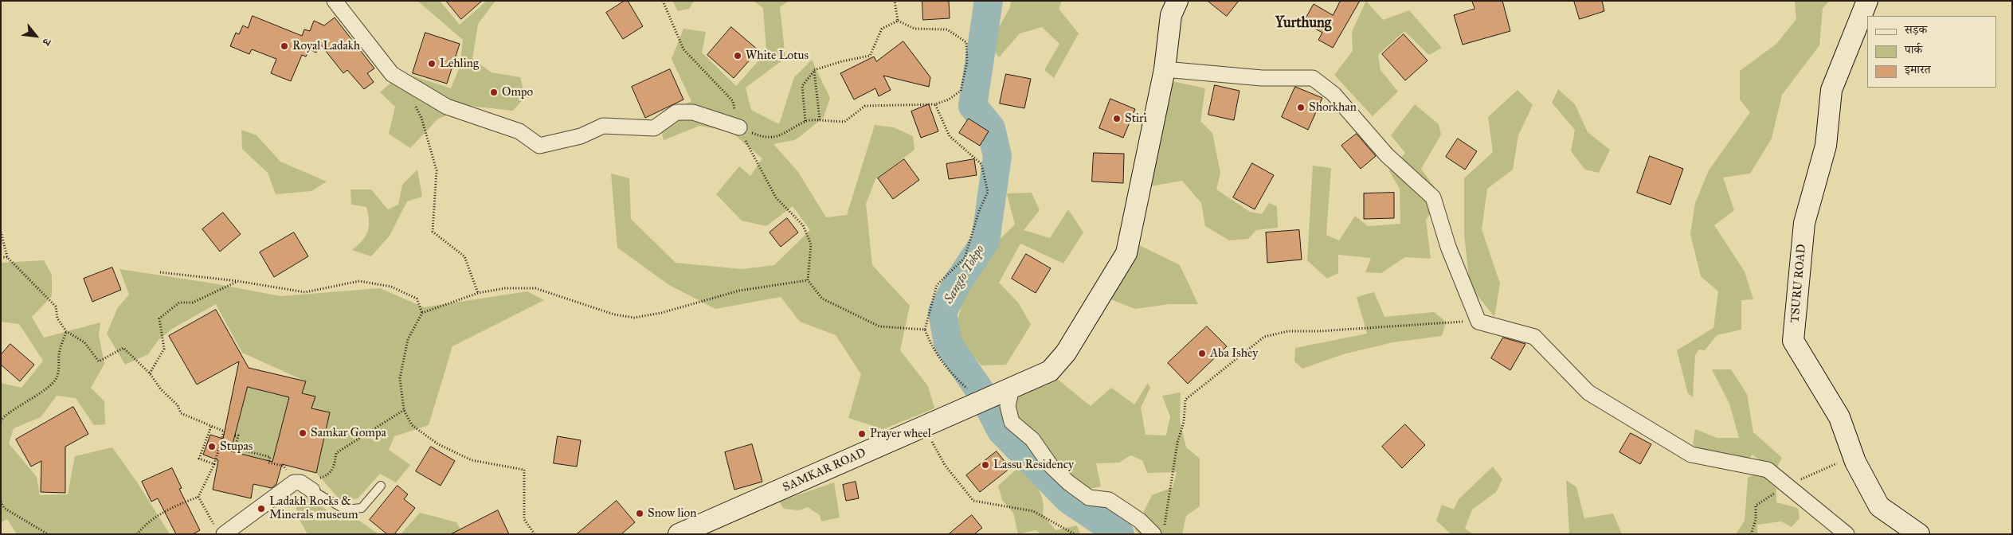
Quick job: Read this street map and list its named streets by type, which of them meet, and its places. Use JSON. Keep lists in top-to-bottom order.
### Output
{
  "streets": {
    "street": ["TSURU ROAD", "SAMKAR ROAD"]
  },
  "districts": ["Yurthung"],
  "water": ["Sangto Tokpo"],
  "places": [
    "Royal Ladakh",
    "White Lotus",
    "Lehling",
    "Ompo",
    "Shorkhan",
    "Stiri",
    "Aba Ishey",
    "Samkar Gompa",
    "Prayer wheel",
    "Stupas",
    "Lassu Residency",
    "Ladakh Rocks & Minerals museum",
    "Snow lion"
  ],
  "legend": ["सड़क", "पार्क", "इमारत"],
  "north": "bottom right"
}
